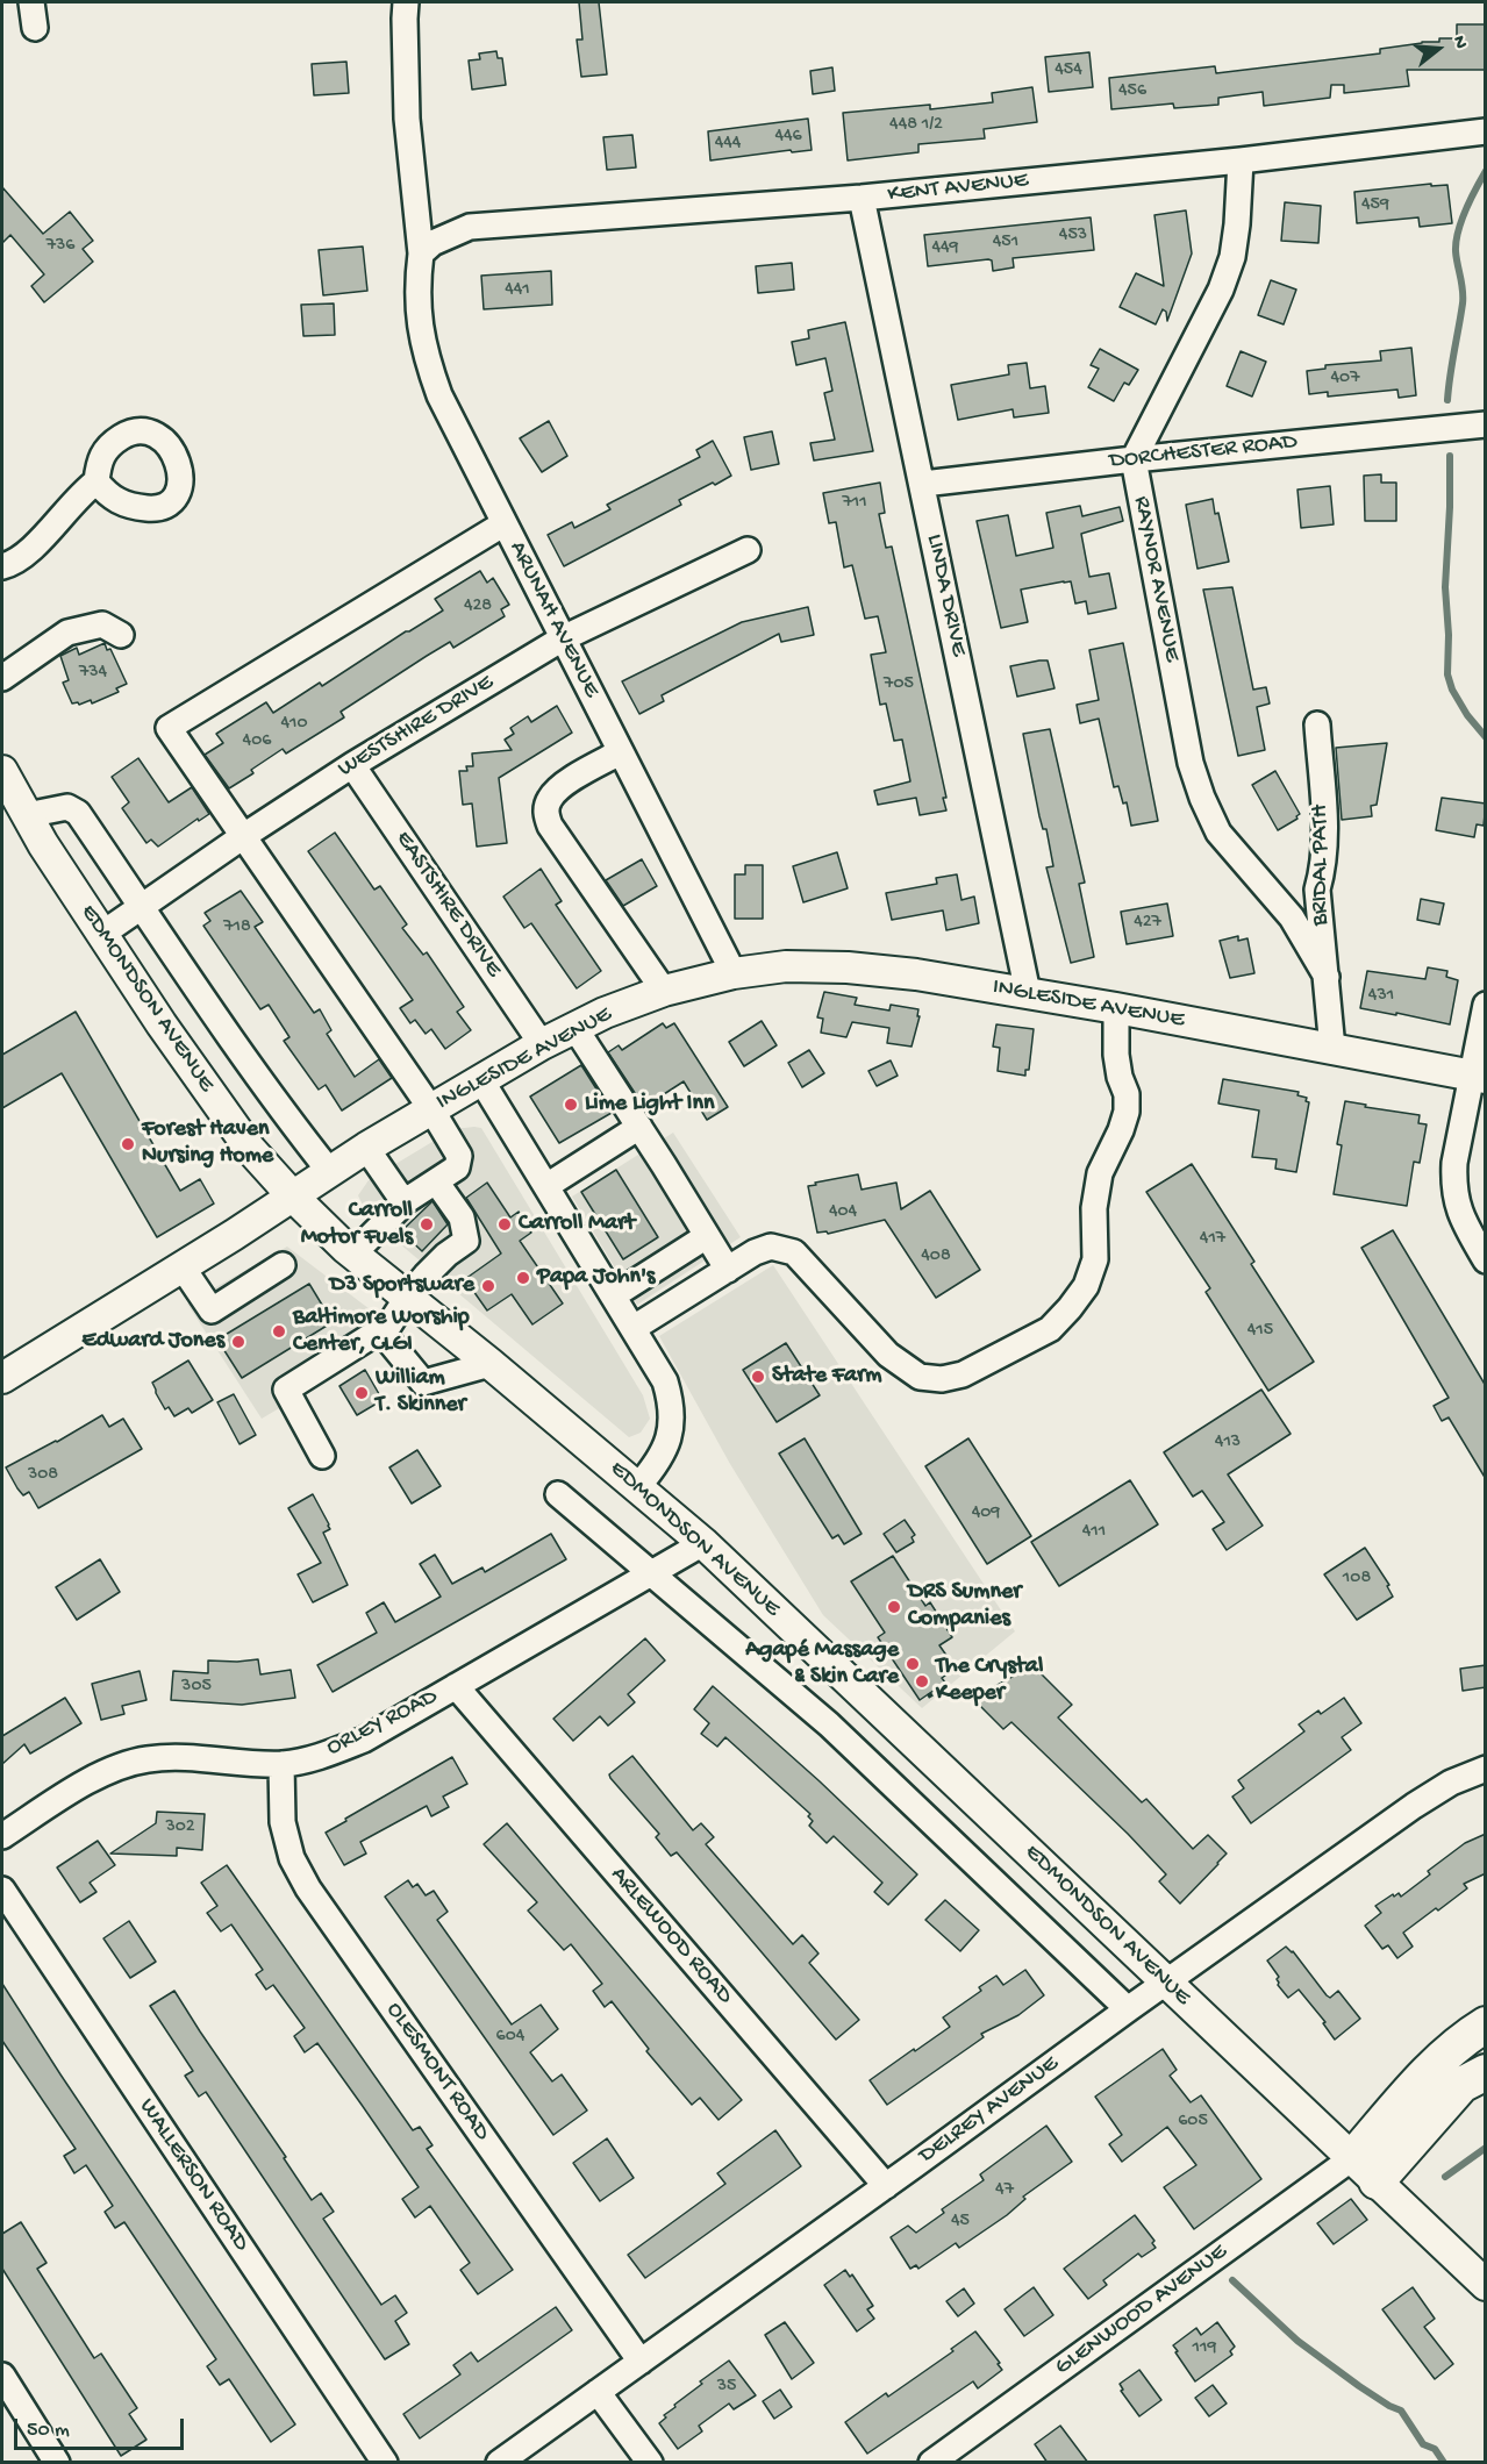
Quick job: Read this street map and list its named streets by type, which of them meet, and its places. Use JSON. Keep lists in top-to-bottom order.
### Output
{
  "streets": {
    "main road": ["EDMONDSON AVENUE", "INGLESIDE AVENUE"],
    "street": [
      "KENT AVENUE",
      "DORCHESTER ROAD",
      "RAYNOR AVENUE",
      "LINDA DRIVE",
      "ARUNAH AVENUE",
      "WESTSHIRE DRIVE",
      "BRIDAL PATH",
      "EASTSHIRE DRIVE",
      "ORLEY ROAD",
      "ARLEWOOD ROAD",
      "OLESMONT ROAD",
      "DELREY AVENUE",
      "WALLERSON ROAD",
      "GLENWOOD AVENUE"
    ]
  },
  "crossings": [
    ["KENT AVENUE", "LINDA DRIVE"],
    ["KENT AVENUE", "ARUNAH AVENUE"],
    ["DORCHESTER ROAD", "RAYNOR AVENUE"],
    ["DORCHESTER ROAD", "LINDA DRIVE"],
    ["RAYNOR AVENUE", "BRIDAL PATH"],
    ["LINDA DRIVE", "INGLESIDE AVENUE"],
    ["ARUNAH AVENUE", "WESTSHIRE DRIVE"],
    ["ARUNAH AVENUE", "INGLESIDE AVENUE"],
    ["WESTSHIRE DRIVE", "EASTSHIRE DRIVE"],
    ["WESTSHIRE DRIVE", "EDMONDSON AVENUE"],
    ["BRIDAL PATH", "INGLESIDE AVENUE"],
    ["EASTSHIRE DRIVE", "INGLESIDE AVENUE"],
    ["EDMONDSON AVENUE", "INGLESIDE AVENUE"],
    ["EDMONDSON AVENUE", "ORLEY ROAD"],
    ["EDMONDSON AVENUE", "DELREY AVENUE"],
    ["EDMONDSON AVENUE", "GLENWOOD AVENUE"],
    ["ORLEY ROAD", "ARLEWOOD ROAD"],
    ["ORLEY ROAD", "OLESMONT ROAD"],
    ["ARLEWOOD ROAD", "DELREY AVENUE"],
    ["OLESMONT ROAD", "DELREY AVENUE"]
  ],
  "places": [
    "Lime Light Inn",
    "Forest Haven Nursing Home",
    "Carroll Motor Fuels",
    "Carroll Mart",
    "Papa John's",
    "D3 Sportsware",
    "Baltimore Worship Center, CLGI",
    "Edward Jones",
    "State Farm",
    "William T. Skinner",
    "DRS Sumner Companies",
    "Agapé Massage & Skin Care",
    "The Crystal Keeper"
  ],
  "house_numbers": [
    "454",
    "456",
    "448 1/2",
    "446",
    "444",
    "459",
    "453",
    "451",
    "736",
    "449",
    "441",
    "407",
    "711",
    "428",
    "734",
    "705",
    "410",
    "406",
    "427",
    "718",
    "431",
    "404",
    "417",
    "408",
    "415",
    "413",
    "308",
    "409",
    "411",
    "108",
    "305",
    "302",
    "604",
    "605",
    "47",
    "45",
    "119",
    "35"
  ],
  "scale_bar": "50 m",
  "north": "right"
}
